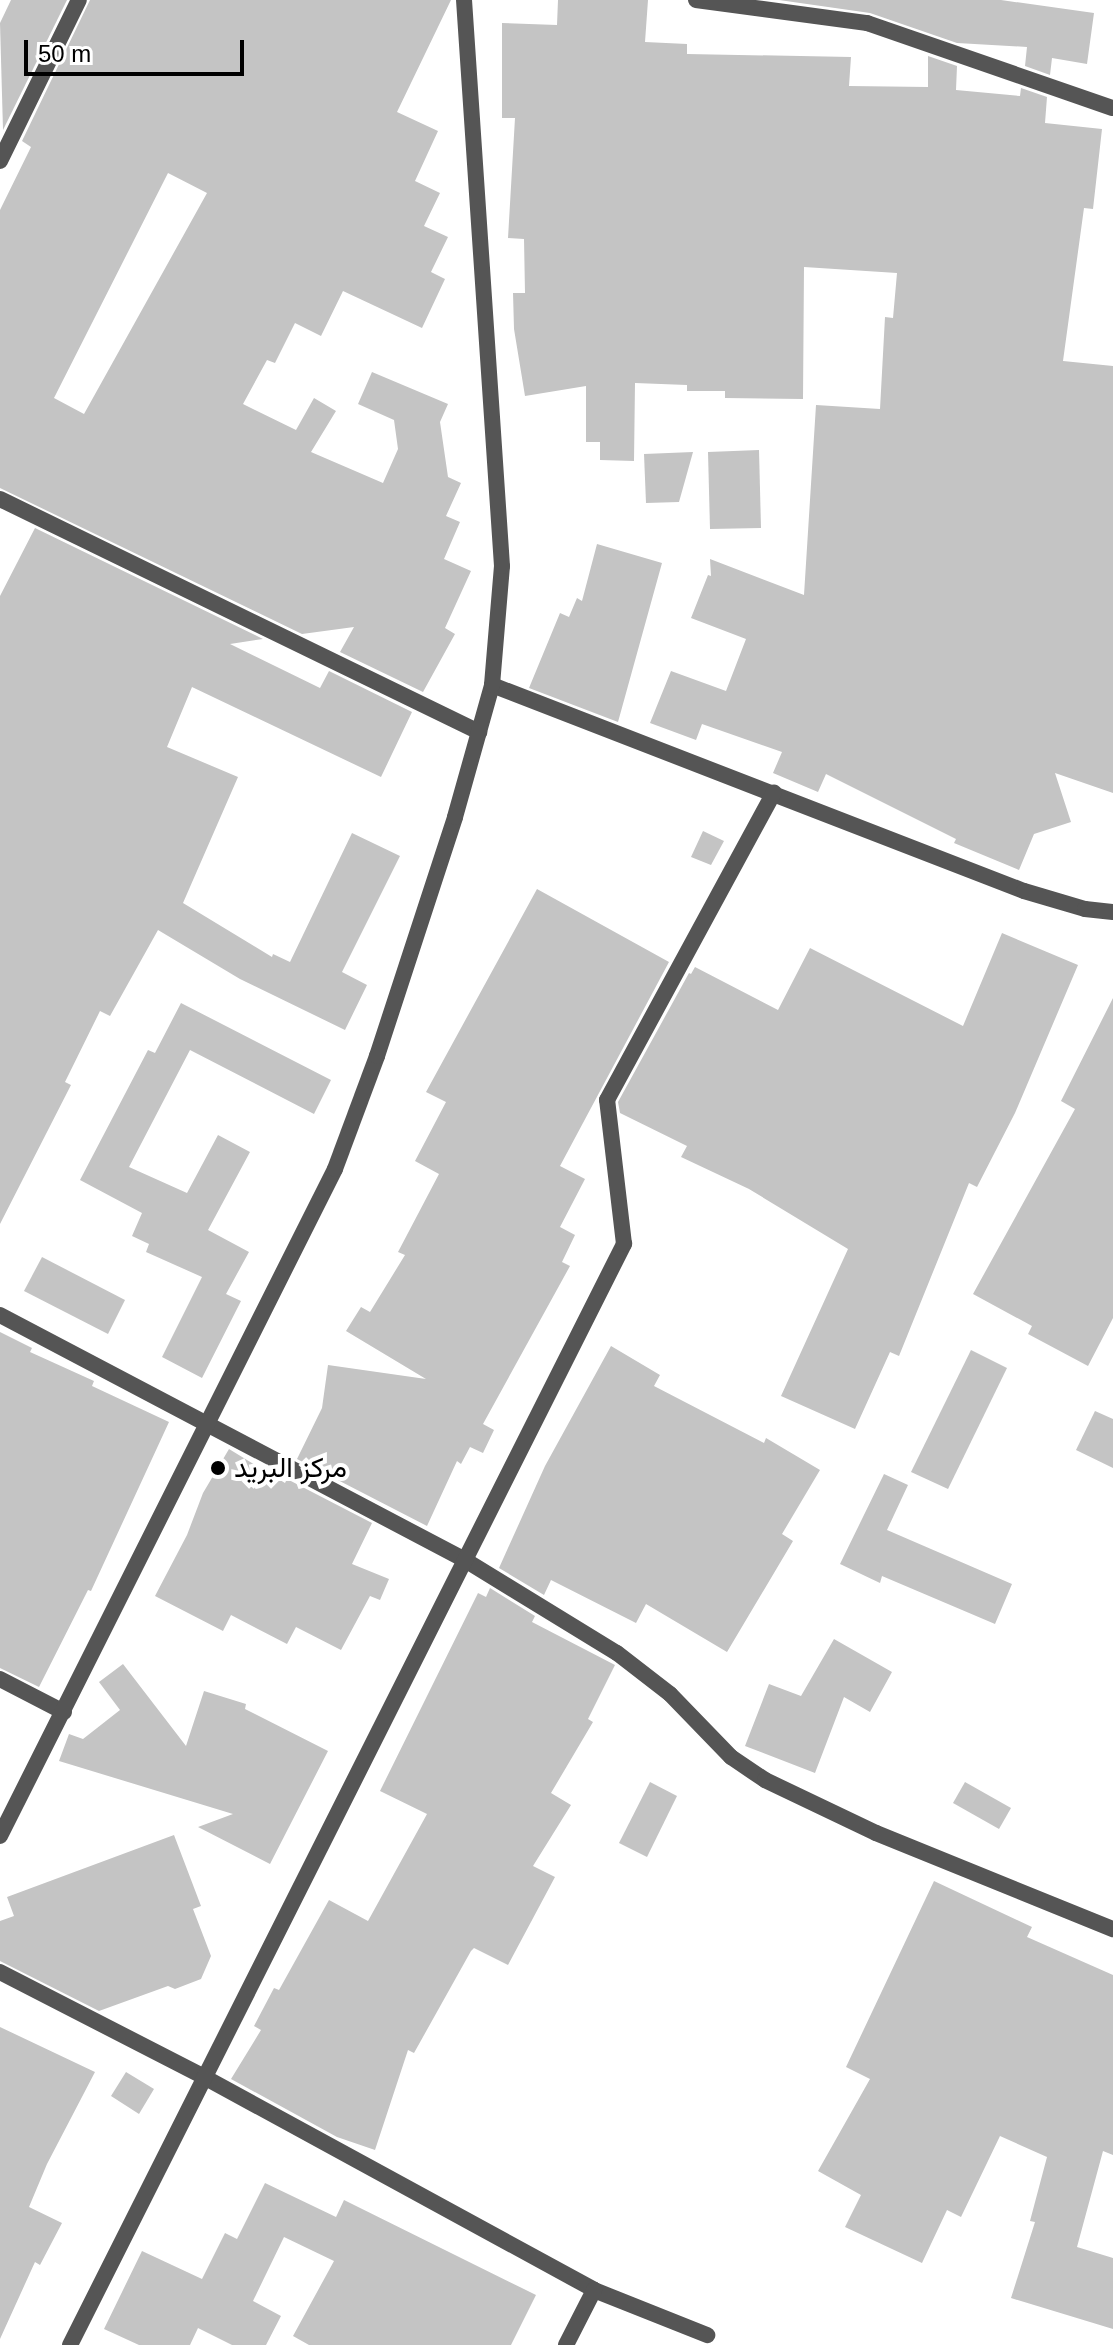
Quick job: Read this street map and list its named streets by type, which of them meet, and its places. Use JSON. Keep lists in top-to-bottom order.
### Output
{
  "places": ["مركز البريد"],
  "scale_bar": "50 m"
}
